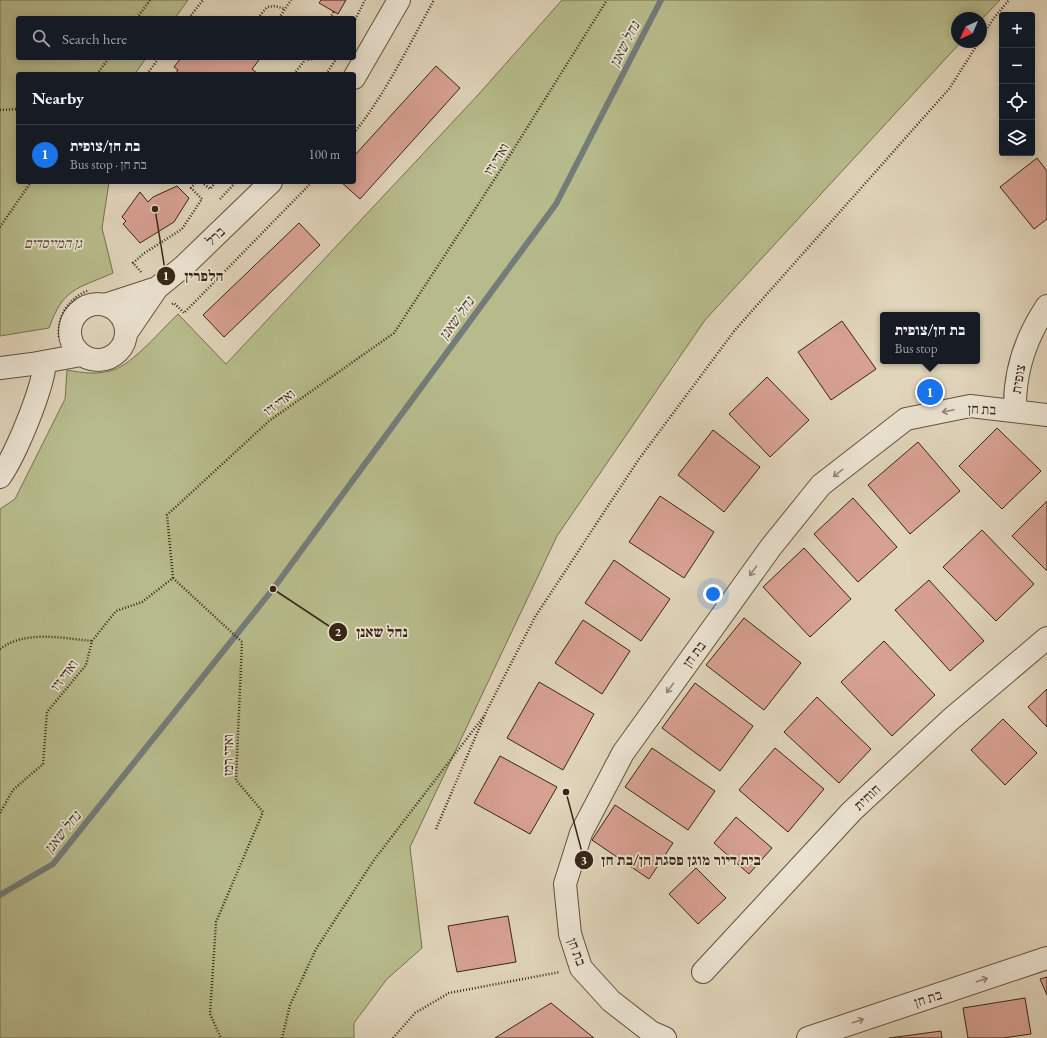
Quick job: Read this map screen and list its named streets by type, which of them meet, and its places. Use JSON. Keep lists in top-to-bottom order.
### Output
{
  "streets": {
    "street": [
      "ברל",
      "צופית",
      "בת חן",
      "חוחית"
    ],
    "path": ["ואדי זיו", "ואדי רמז"]
  },
  "crossings": [
    ["ואדי זיו", "ואדי רמז"],
    ["צופית", "בת חן"]
  ],
  "water": ["נחל שאנן"],
  "parks": ["גן המייסדים"],
  "places": ["הלפרין", "נחל שאנן", "בית דיור מוגן פסגת חן/בת חן"],
  "north": "bottom left",
  "page": {
    "map_buttons": ["+", "−"],
    "search": "Search here",
    "heading": "Nearby",
    "list": [
      {
        "mark": "1",
        "name": "בת חן/צופית",
        "note": "Bus stop · בת חן",
        "value": "100 m"
      }
    ],
    "popup": ["בת חן/צופית", "Bus stop"],
    "pins": "1"
  }
}
